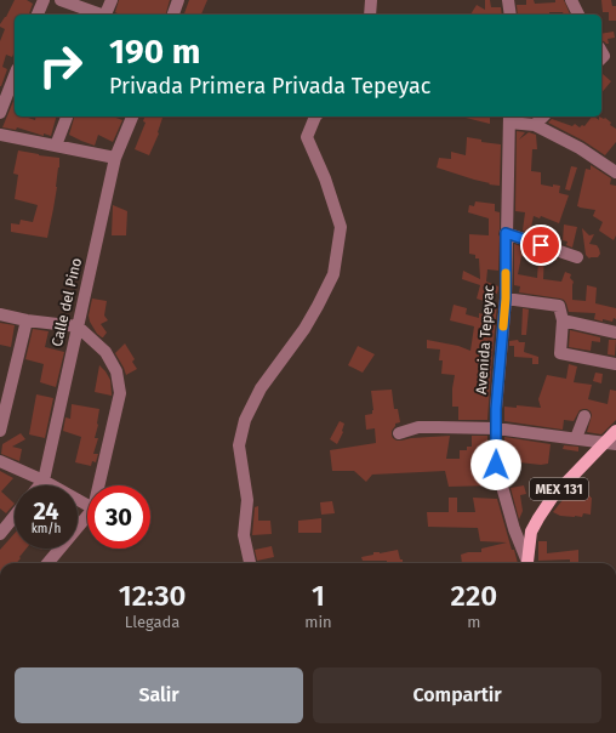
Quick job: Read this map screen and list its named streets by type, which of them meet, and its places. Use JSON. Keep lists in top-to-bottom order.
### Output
{
  "streets": {
    "main road": ["MEX 131"],
    "street": ["Calle del Pino", "Avenida Tepeyac"]
  },
  "page": {
    "turn": ["190 m", "Privada Primera Privada Tepeyac"],
    "speed": "24 km/h",
    "limit": "30",
    "eta": [
      "12:30",
      "Llegada",
      "1",
      "min",
      "220",
      "m"
    ],
    "buttons": ["Salir", "Compartir"]
  }
}
